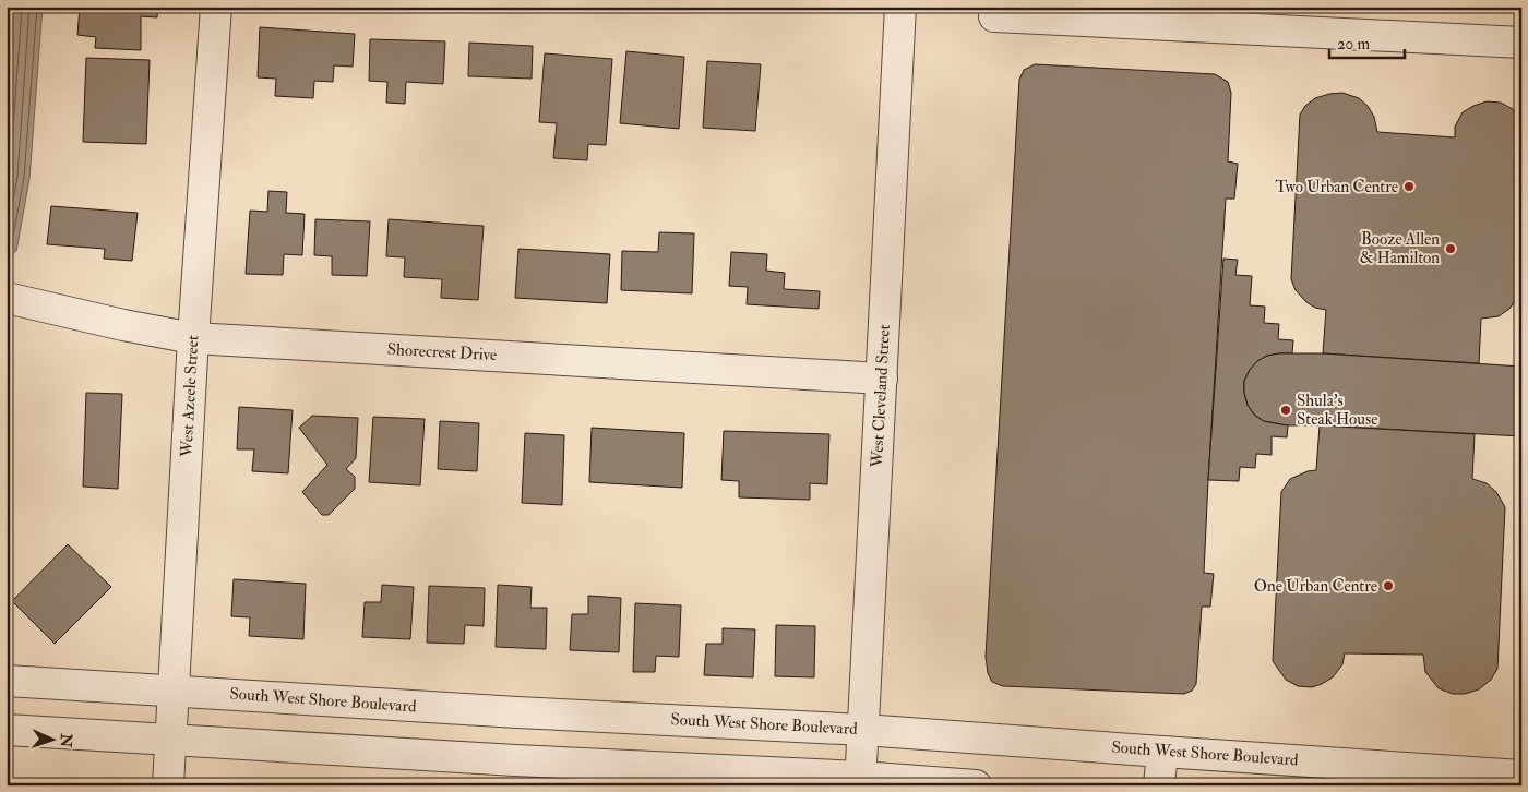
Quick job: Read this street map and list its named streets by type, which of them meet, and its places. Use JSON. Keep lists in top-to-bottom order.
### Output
{
  "streets": {
    "street": [
      "Shorecrest Drive",
      "West Azeele Street",
      "West Cleveland Street",
      "South West Shore Boulevard"
    ]
  },
  "crossings": [
    ["Shorecrest Drive", "West Azeele Street"],
    ["Shorecrest Drive", "West Cleveland Street"],
    ["West Azeele Street", "South West Shore Boulevard"],
    ["West Cleveland Street", "South West Shore Boulevard"]
  ],
  "places": [
    "Two Urban Centre",
    "Booze Allen & Hamilton",
    "Shula's Steak House",
    "One Urban Centre"
  ],
  "scale_bar": "20 m",
  "north": "right"
}
